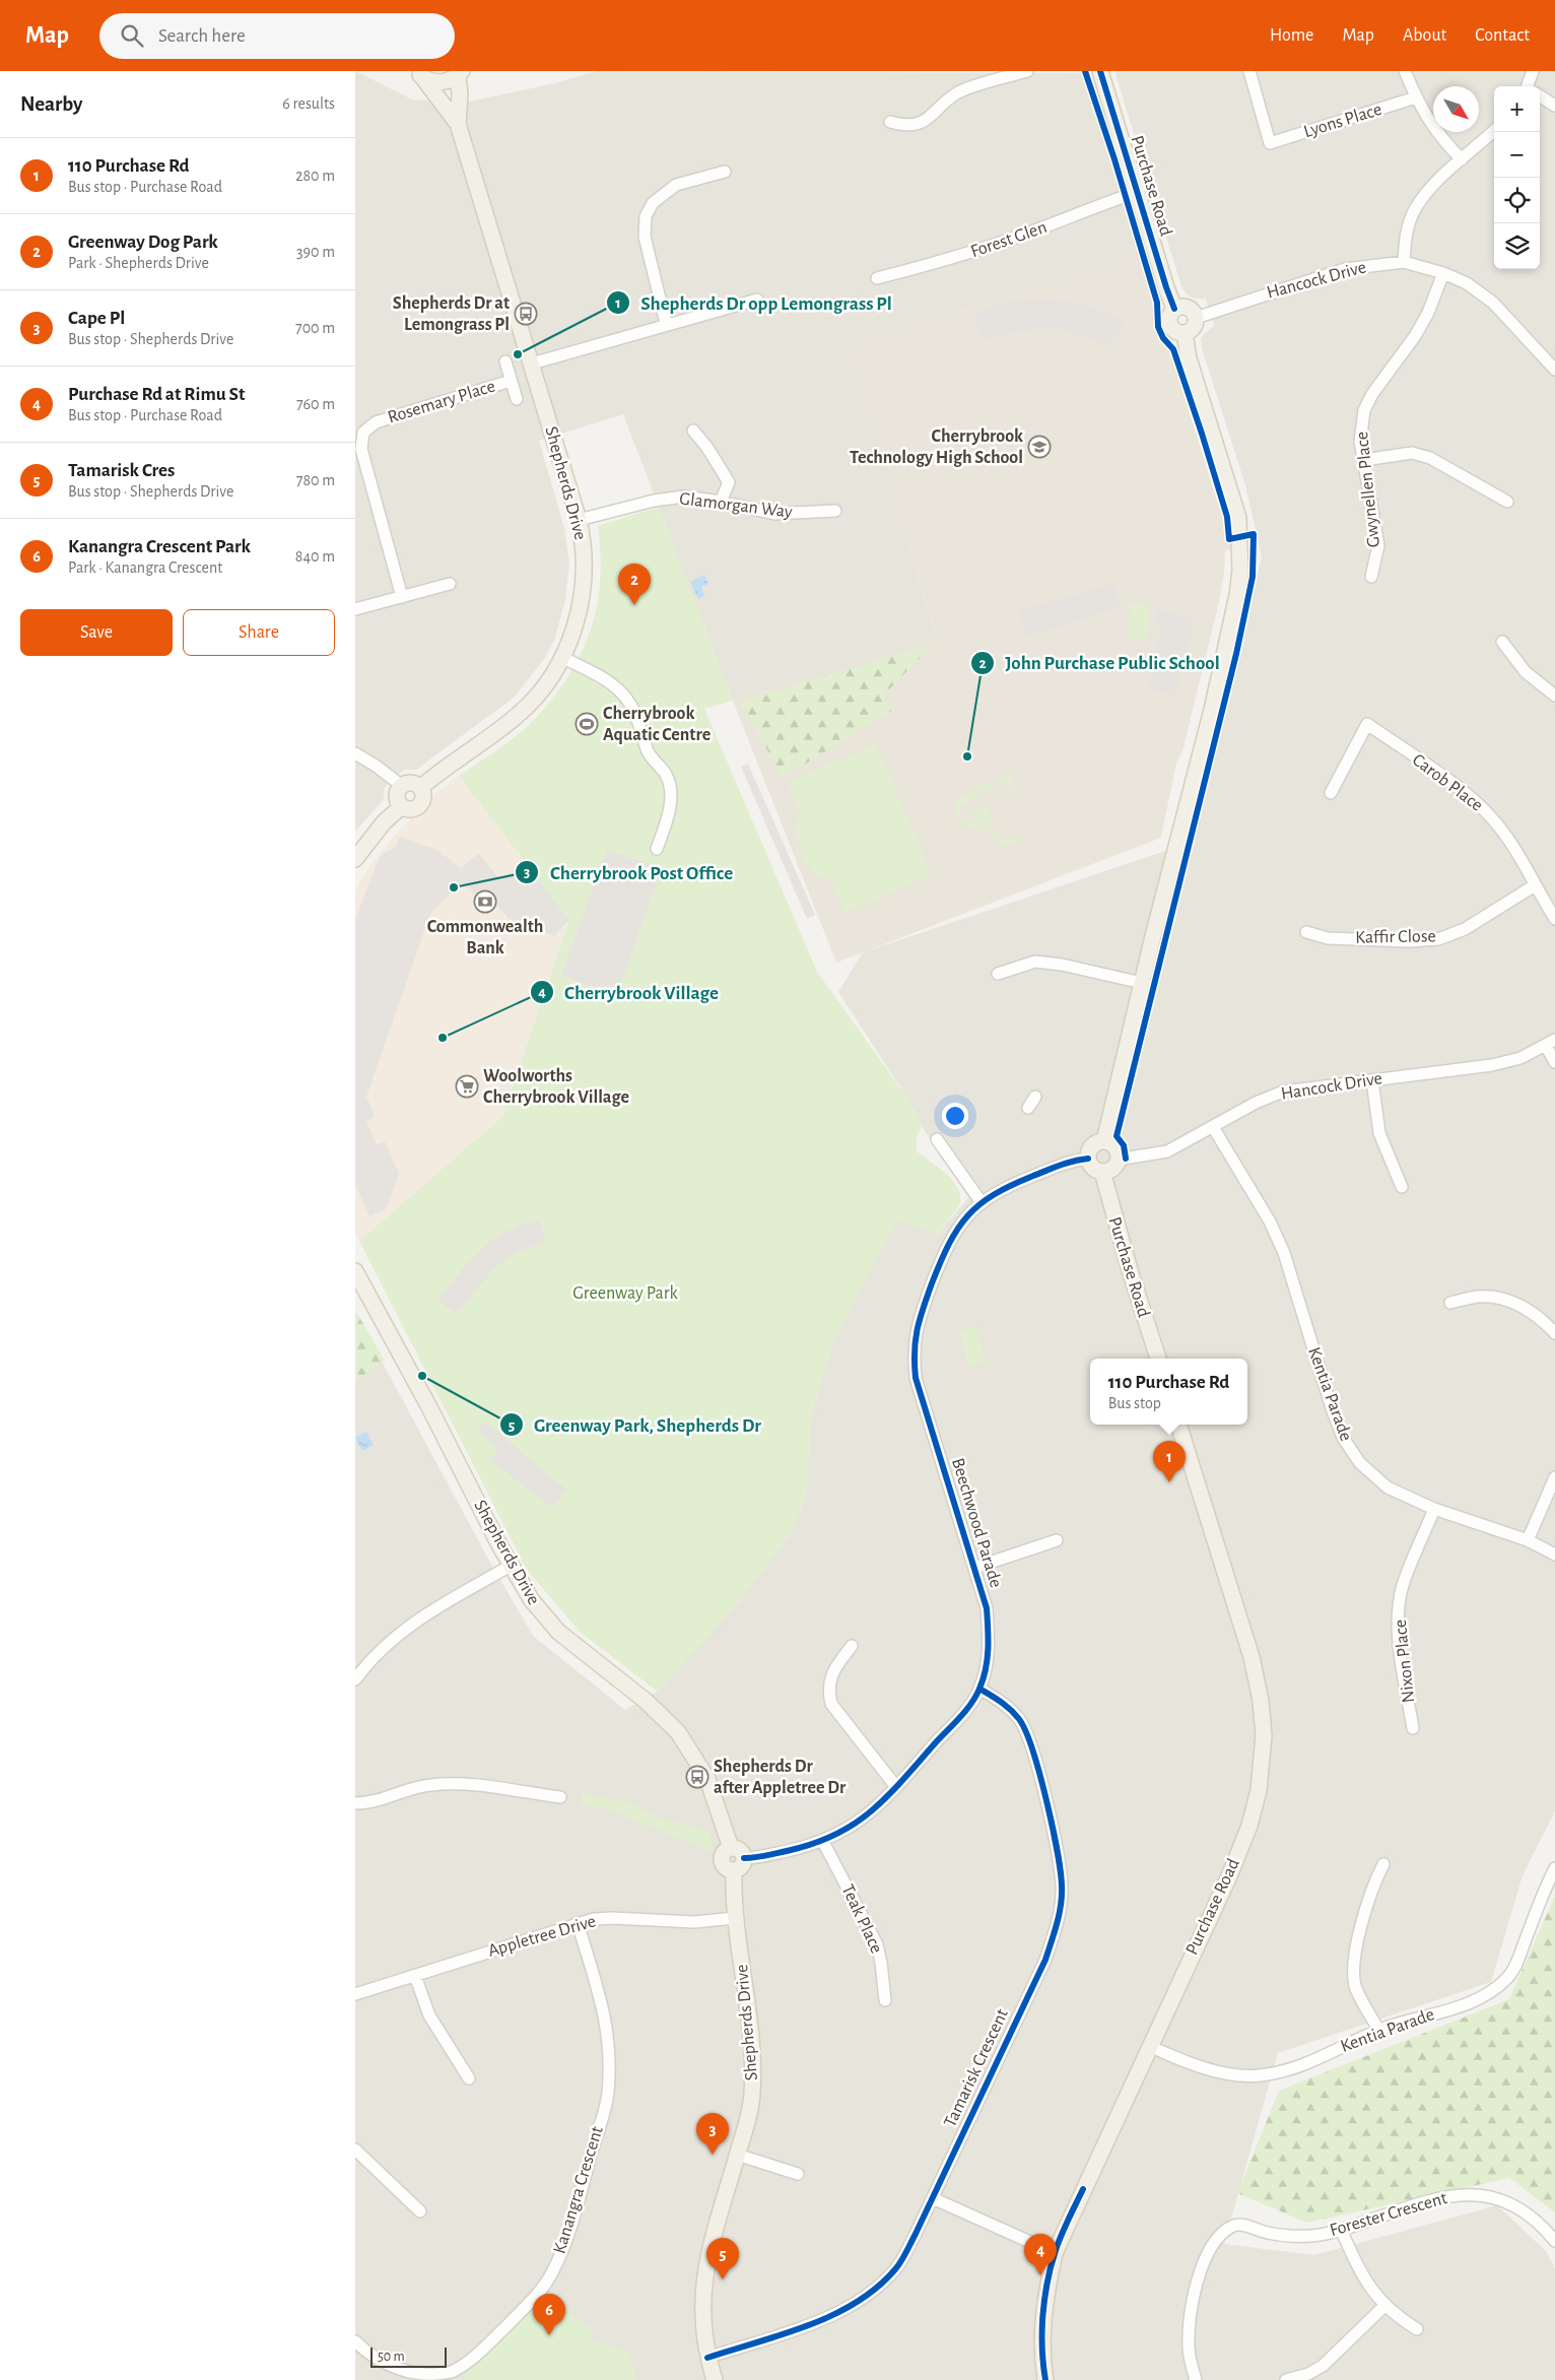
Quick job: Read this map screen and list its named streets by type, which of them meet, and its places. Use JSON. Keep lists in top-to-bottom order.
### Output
{
  "streets": {
    "main road": ["Purchase Road", "Shepherds Drive"],
    "street": [
      "Lyons Place",
      "Forest Glen",
      "Hancock Drive",
      "Rosemary Place",
      "Gwynellen Place",
      "Glamorgan Way",
      "Carob Place",
      "Kaffir Close",
      "Kentia Parade",
      "Beechwood Parade",
      "Nixon Place",
      "Teak Place",
      "Appletree Drive",
      "Tamarisk Crescent",
      "Kanangra Crescent",
      "Forester Crescent"
    ]
  },
  "crossings": [
    ["Purchase Road", "Forest Glen"],
    ["Purchase Road", "Hancock Drive"],
    ["Purchase Road", "Kentia Parade"],
    ["Purchase Road", "Beechwood Parade"],
    ["Hancock Drive", "Gwynellen Place"],
    ["Hancock Drive", "Kentia Parade"],
    ["Hancock Drive", "Beechwood Parade"],
    ["Shepherds Drive", "Glamorgan Way"],
    ["Shepherds Drive", "Beechwood Parade"],
    ["Shepherds Drive", "Appletree Drive"],
    ["Shepherds Drive", "Tamarisk Crescent"],
    ["Carob Place", "Kaffir Close"],
    ["Kentia Parade", "Nixon Place"],
    ["Beechwood Parade", "Teak Place"],
    ["Beechwood Parade", "Tamarisk Crescent"],
    ["Appletree Drive", "Kanangra Crescent"]
  ],
  "parks": ["Greenway Park"],
  "places": {
    "bus stop": ["Shepherds Dr at Lemongrass Pl", "Shepherds Dr after Appletree Dr"],
    "other": [
      "Shepherds Dr opp Lemongrass Pl",
      "John Purchase Public School",
      "Cherrybrook Post Office",
      "Cherrybrook Village",
      "Greenway Park, Shepherds Dr"
    ],
    "school or university": ["Cherrybrook Technology High School"],
    "sports": ["Cherrybrook Aquatic Centre"],
    "bank": ["Commonwealth Bank"],
    "supermarket": ["Woolworths Cherrybrook Village"]
  },
  "scale_bar": "50 m",
  "north": "bottom right",
  "page": {
    "header": "Map",
    "search": "Search here",
    "nav": [
      "Home",
      "Map",
      "About",
      "Contact"
    ],
    "heading": ["Nearby", "6 results"],
    "map_buttons": ["+", "−"],
    "list": [
      {
        "mark": "1",
        "name": "110 Purchase Rd",
        "note": "Bus stop · Purchase Road",
        "value": "280 m"
      },
      {
        "mark": "2",
        "name": "Greenway Dog Park",
        "note": "Park · Shepherds Drive",
        "value": "390 m"
      },
      {
        "mark": "3",
        "name": "Cape Pl",
        "note": "Bus stop · Shepherds Drive",
        "value": "700 m"
      },
      {
        "mark": "4",
        "name": "Purchase Rd at Rimu St",
        "note": "Bus stop · Purchase Road",
        "value": "760 m"
      },
      {
        "mark": "5",
        "name": "Tamarisk Cres",
        "note": "Bus stop · Shepherds Drive",
        "value": "780 m"
      },
      {
        "mark": "6",
        "name": "Kanangra Crescent Park",
        "note": "Park · Kanangra Crescent",
        "value": "840 m"
      }
    ],
    "pins": [
      "2",
      "1",
      "3",
      "4",
      "5",
      "6"
    ],
    "buttons": ["Save", "Share"],
    "popup": ["110 Purchase Rd", "Bus stop"],
    "scale": "50 m"
  }
}
